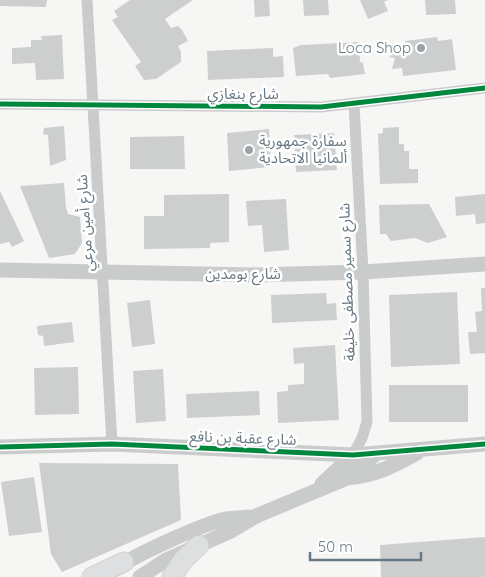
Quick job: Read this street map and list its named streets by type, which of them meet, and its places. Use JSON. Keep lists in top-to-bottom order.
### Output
{
  "streets": {
    "street": [
      "شارع بنغازي",
      "شارع أمين مرعي",
      "شارع بومدين",
      "شارع سمير مصطفى خليفة",
      "شارع عقبة بن نافع"
    ]
  },
  "crossings": [
    ["شارع بنغازي", "شارع أمين مرعي"],
    ["شارع بنغازي", "شارع سمير مصطفى خليفة"],
    ["شارع أمين مرعي", "شارع بومدين"],
    ["شارع أمين مرعي", "شارع عقبة بن نافع"],
    ["شارع بومدين", "شارع سمير مصطفى خليفة"],
    ["شارع سمير مصطفى خليفة", "شارع عقبة بن نافع"]
  ],
  "places": ["Loca Shop", "سفارة جمهورية ألمانيا الاتحادية"],
  "scale_bar": "50 m"
}
